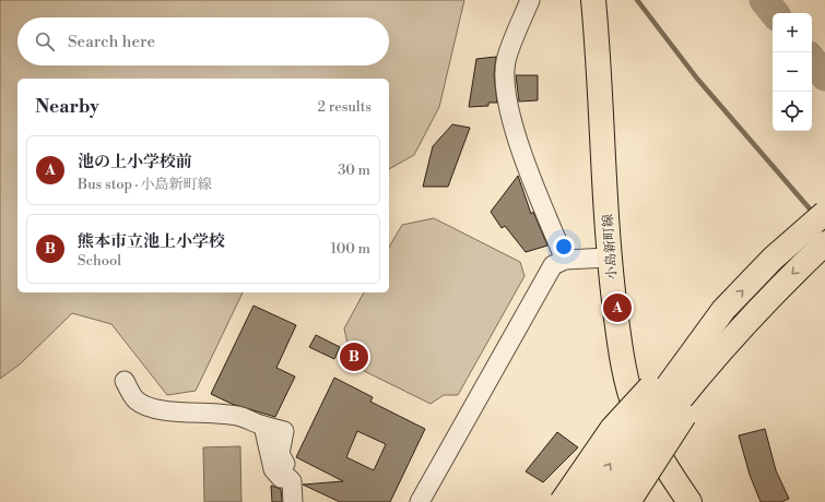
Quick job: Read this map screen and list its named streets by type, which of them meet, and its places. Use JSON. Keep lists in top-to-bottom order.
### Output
{
  "streets": {
    "main road": ["小島新町線"]
  },
  "page": {
    "map_buttons": ["+", "−"],
    "search": "Search here",
    "heading": ["Nearby", "2 results"],
    "list": [
      {
        "mark": "A",
        "name": "池の上小学校前",
        "note": "Bus stop · 小島新町線",
        "value": "30 m"
      },
      {
        "mark": "B",
        "name": "熊本市立池上小学校",
        "note": "School",
        "value": "100 m"
      }
    ],
    "pins": ["A", "B"]
  }
}
